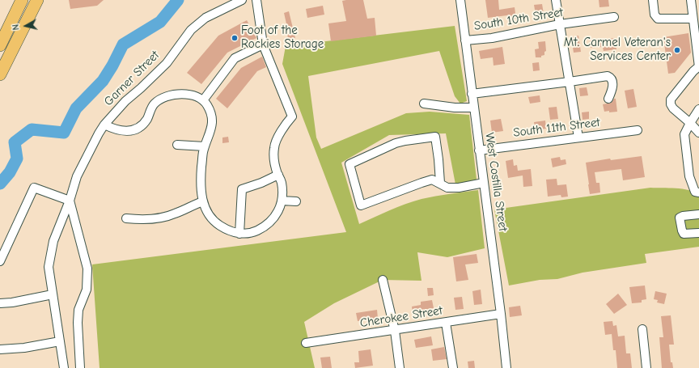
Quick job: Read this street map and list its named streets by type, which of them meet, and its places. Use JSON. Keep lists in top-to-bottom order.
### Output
{
  "streets": {
    "street": [
      "South 10th Street",
      "Garner Street",
      "South 11th Street",
      "West Costilla Street",
      "Cherokee Street"
    ]
  },
  "crossings": [
    ["South 10th Street", "West Costilla Street"],
    ["South 11th Street", "West Costilla Street"],
    ["West Costilla Street", "Cherokee Street"]
  ],
  "places": ["Foot of the Rockies Storage", "Mt. Carmel Veteran's Services Center"],
  "north": "left"
}
